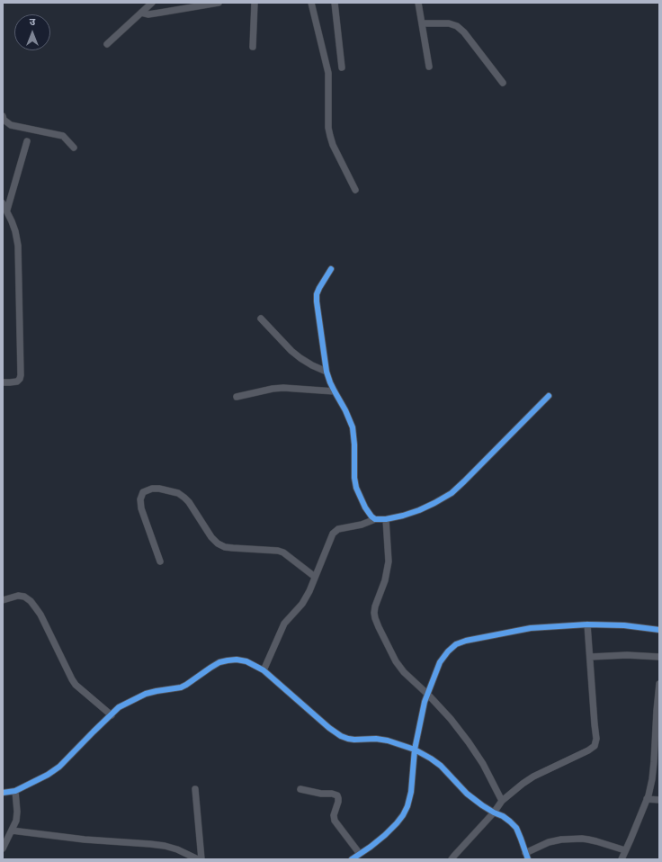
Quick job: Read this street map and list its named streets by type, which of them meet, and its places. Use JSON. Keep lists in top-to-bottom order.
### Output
{
  "north": "top"
}
